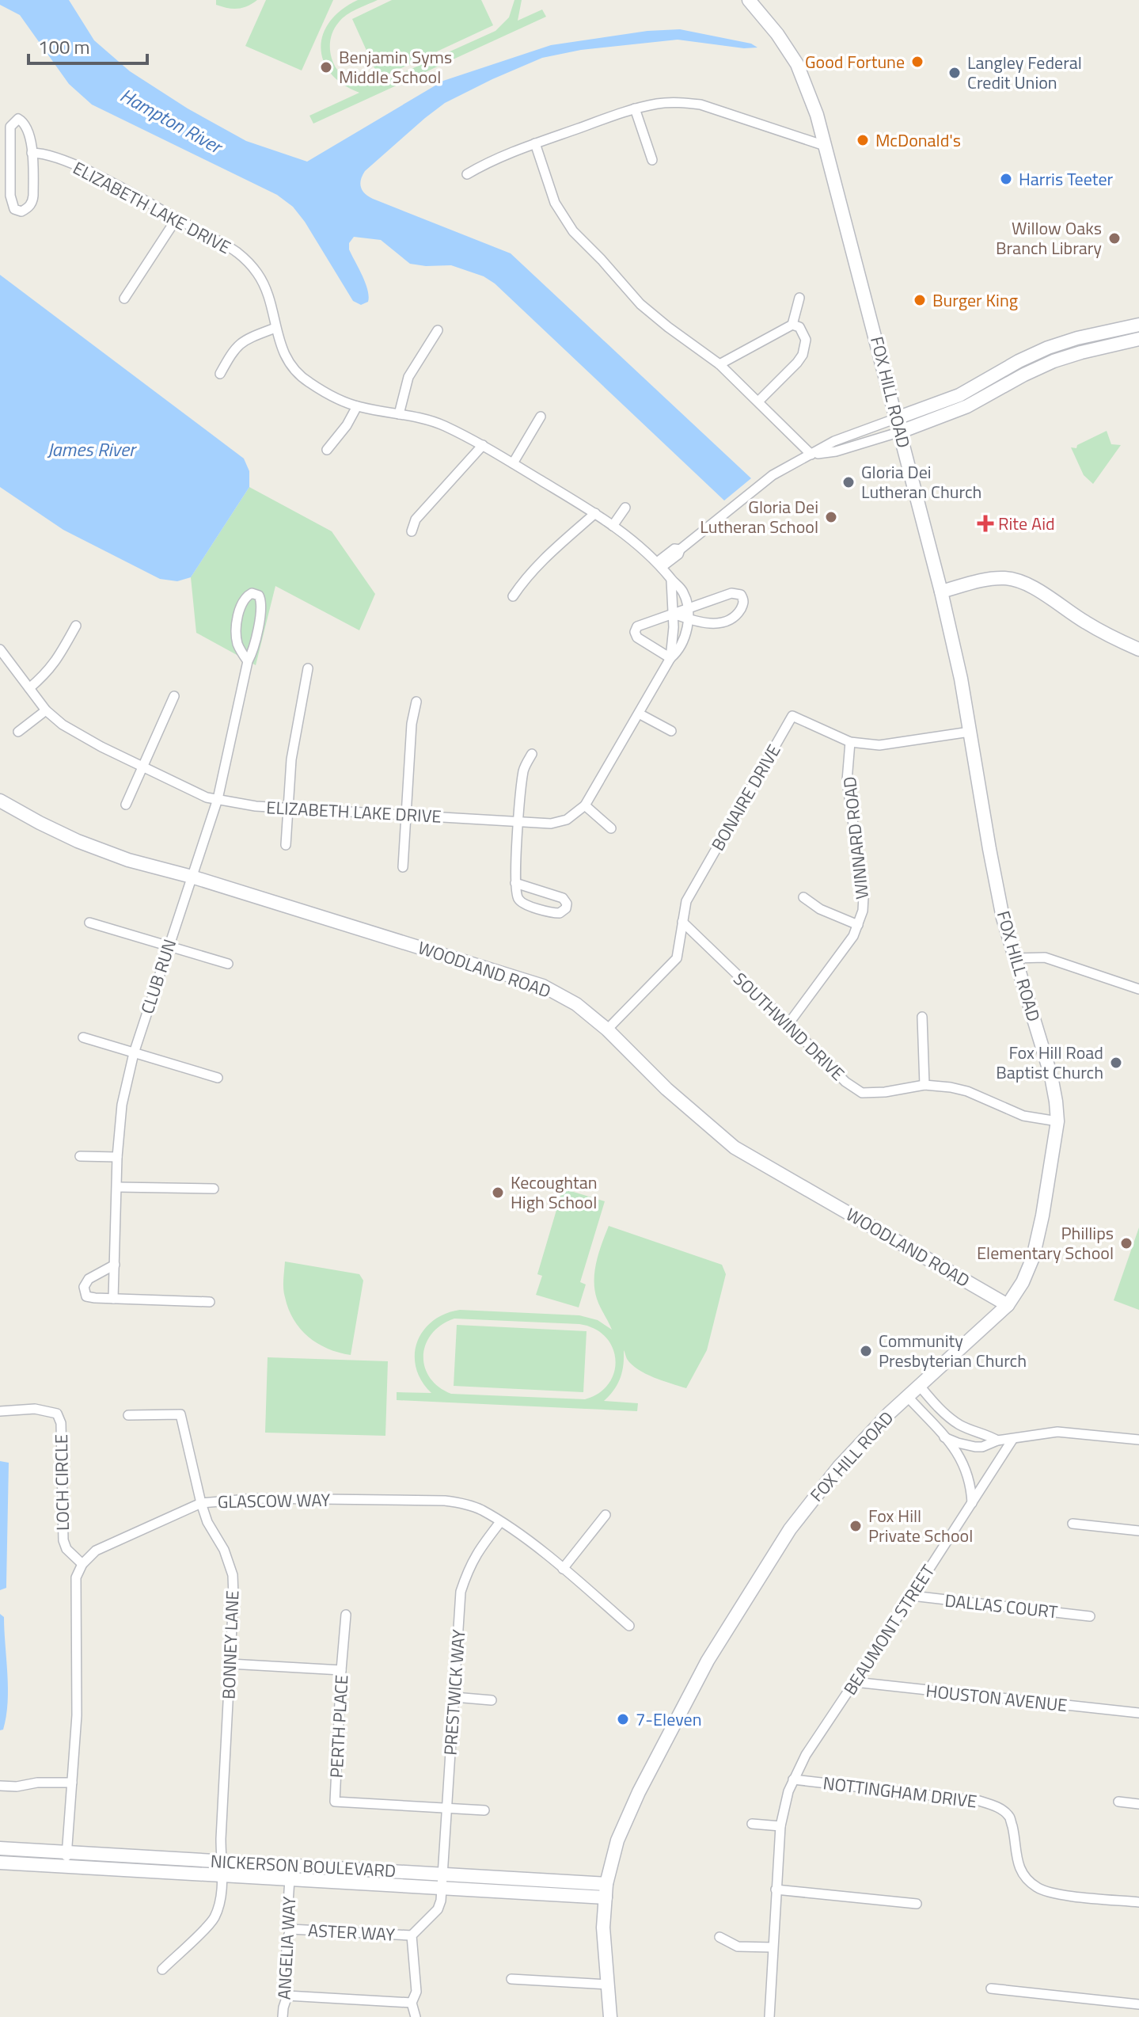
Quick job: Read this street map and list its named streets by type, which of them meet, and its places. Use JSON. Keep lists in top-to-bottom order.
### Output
{
  "streets": {
    "main road": ["FOX HILL ROAD", "WOODLAND ROAD", "NICKERSON BOULEVARD"],
    "street": [
      "ELIZABETH LAKE DRIVE",
      "BONAIRE DRIVE",
      "WINNARD ROAD",
      "CLUB RUN",
      "SOUTHWIND DRIVE",
      "LOCH CIRCLE",
      "GLASCOW WAY",
      "DALLAS COURT",
      "BEAUMONT STREET",
      "BONNEY LANE",
      "PRESTWICK WAY",
      "HOUSTON AVENUE",
      "PERTH PLACE",
      "NOTTINGHAM DRIVE",
      "ASTER WAY",
      "ANGELIA WAY"
    ]
  },
  "crossings": [
    ["ELIZABETH LAKE DRIVE", "CLUB RUN"],
    ["FOX HILL ROAD", "BONAIRE DRIVE"],
    ["FOX HILL ROAD", "WOODLAND ROAD"],
    ["FOX HILL ROAD", "SOUTHWIND DRIVE"],
    ["FOX HILL ROAD", "NICKERSON BOULEVARD"],
    ["BONAIRE DRIVE", "WINNARD ROAD"],
    ["BONAIRE DRIVE", "WOODLAND ROAD"],
    ["BONAIRE DRIVE", "SOUTHWIND DRIVE"],
    ["WINNARD ROAD", "SOUTHWIND DRIVE"],
    ["WOODLAND ROAD", "CLUB RUN"],
    ["LOCH CIRCLE", "GLASCOW WAY"],
    ["GLASCOW WAY", "BONNEY LANE"],
    ["GLASCOW WAY", "PRESTWICK WAY"],
    ["DALLAS COURT", "BEAUMONT STREET"],
    ["BEAUMONT STREET", "HOUSTON AVENUE"],
    ["BEAUMONT STREET", "NOTTINGHAM DRIVE"],
    ["BONNEY LANE", "NICKERSON BOULEVARD"],
    ["PRESTWICK WAY", "PERTH PLACE"],
    ["PRESTWICK WAY", "NICKERSON BOULEVARD"],
    ["PRESTWICK WAY", "ASTER WAY"],
    ["NICKERSON BOULEVARD", "ANGELIA WAY"],
    ["ASTER WAY", "ANGELIA WAY"]
  ],
  "water": ["Hampton River", "James River"],
  "places": {
    "other": [
      "Good Fortune",
      "Benjamin Syms Middle School",
      "Langley Federal Credit Union",
      "McDonald's",
      "Harris Teeter",
      "Willow Oaks Branch Library",
      "Burger King",
      "Gloria Dei Lutheran Church",
      "Gloria Dei Lutheran School",
      "Fox Hill Road Baptist Church",
      "Kecoughtan High School",
      "Phillips Elementary School",
      "Community Presbyterian Church",
      "Fox Hill Private School",
      "7-Eleven"
    ],
    "health": ["Rite Aid"]
  },
  "scale_bar": "100 m"
}
